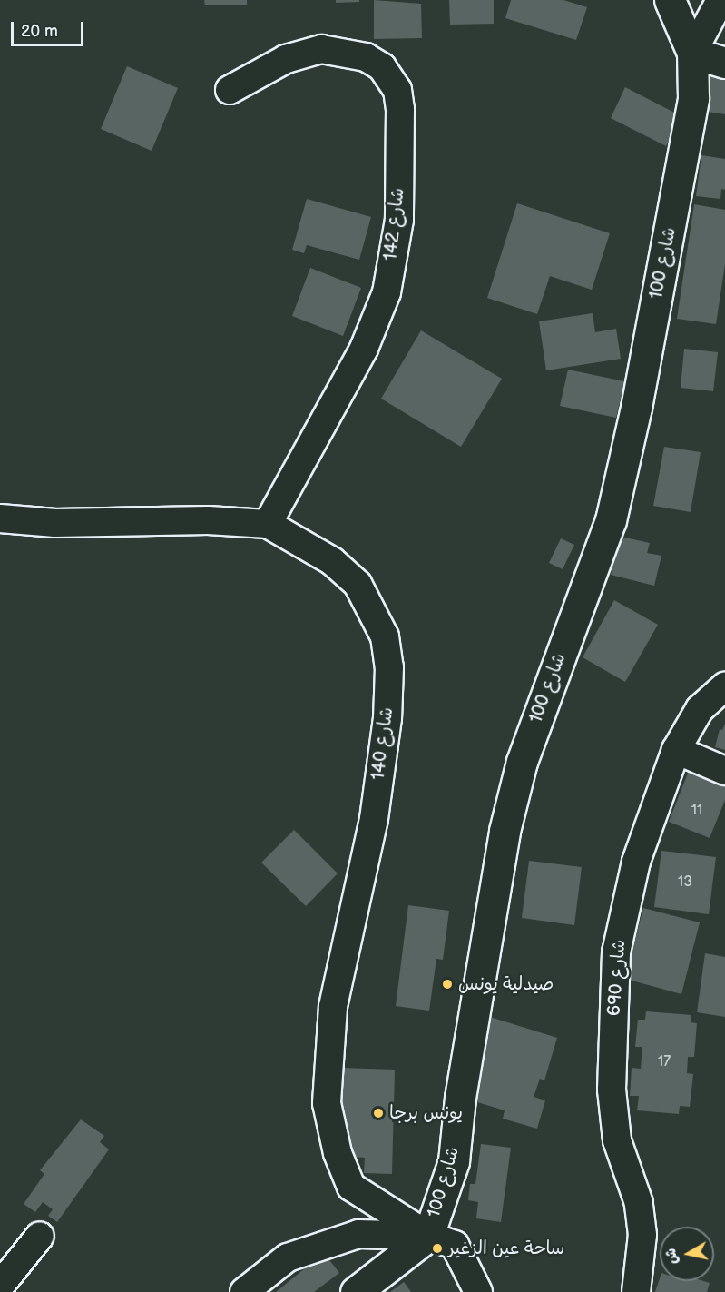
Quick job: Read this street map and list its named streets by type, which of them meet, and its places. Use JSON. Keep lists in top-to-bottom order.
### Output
{
  "streets": {
    "main road": ["شارع 100"],
    "street": ["شارع 142", "شارع 140", "شارع 690"]
  },
  "crossings": [
    ["شارع 142", "شارع 140"],
    ["شارع 100", "شارع 140"]
  ],
  "places": ["صيدلية يونس", "يونس برجا", "ساحة عين الزغير"],
  "house_numbers": ["11", "13", "17"],
  "scale_bar": "20 m",
  "north": "left"
}
